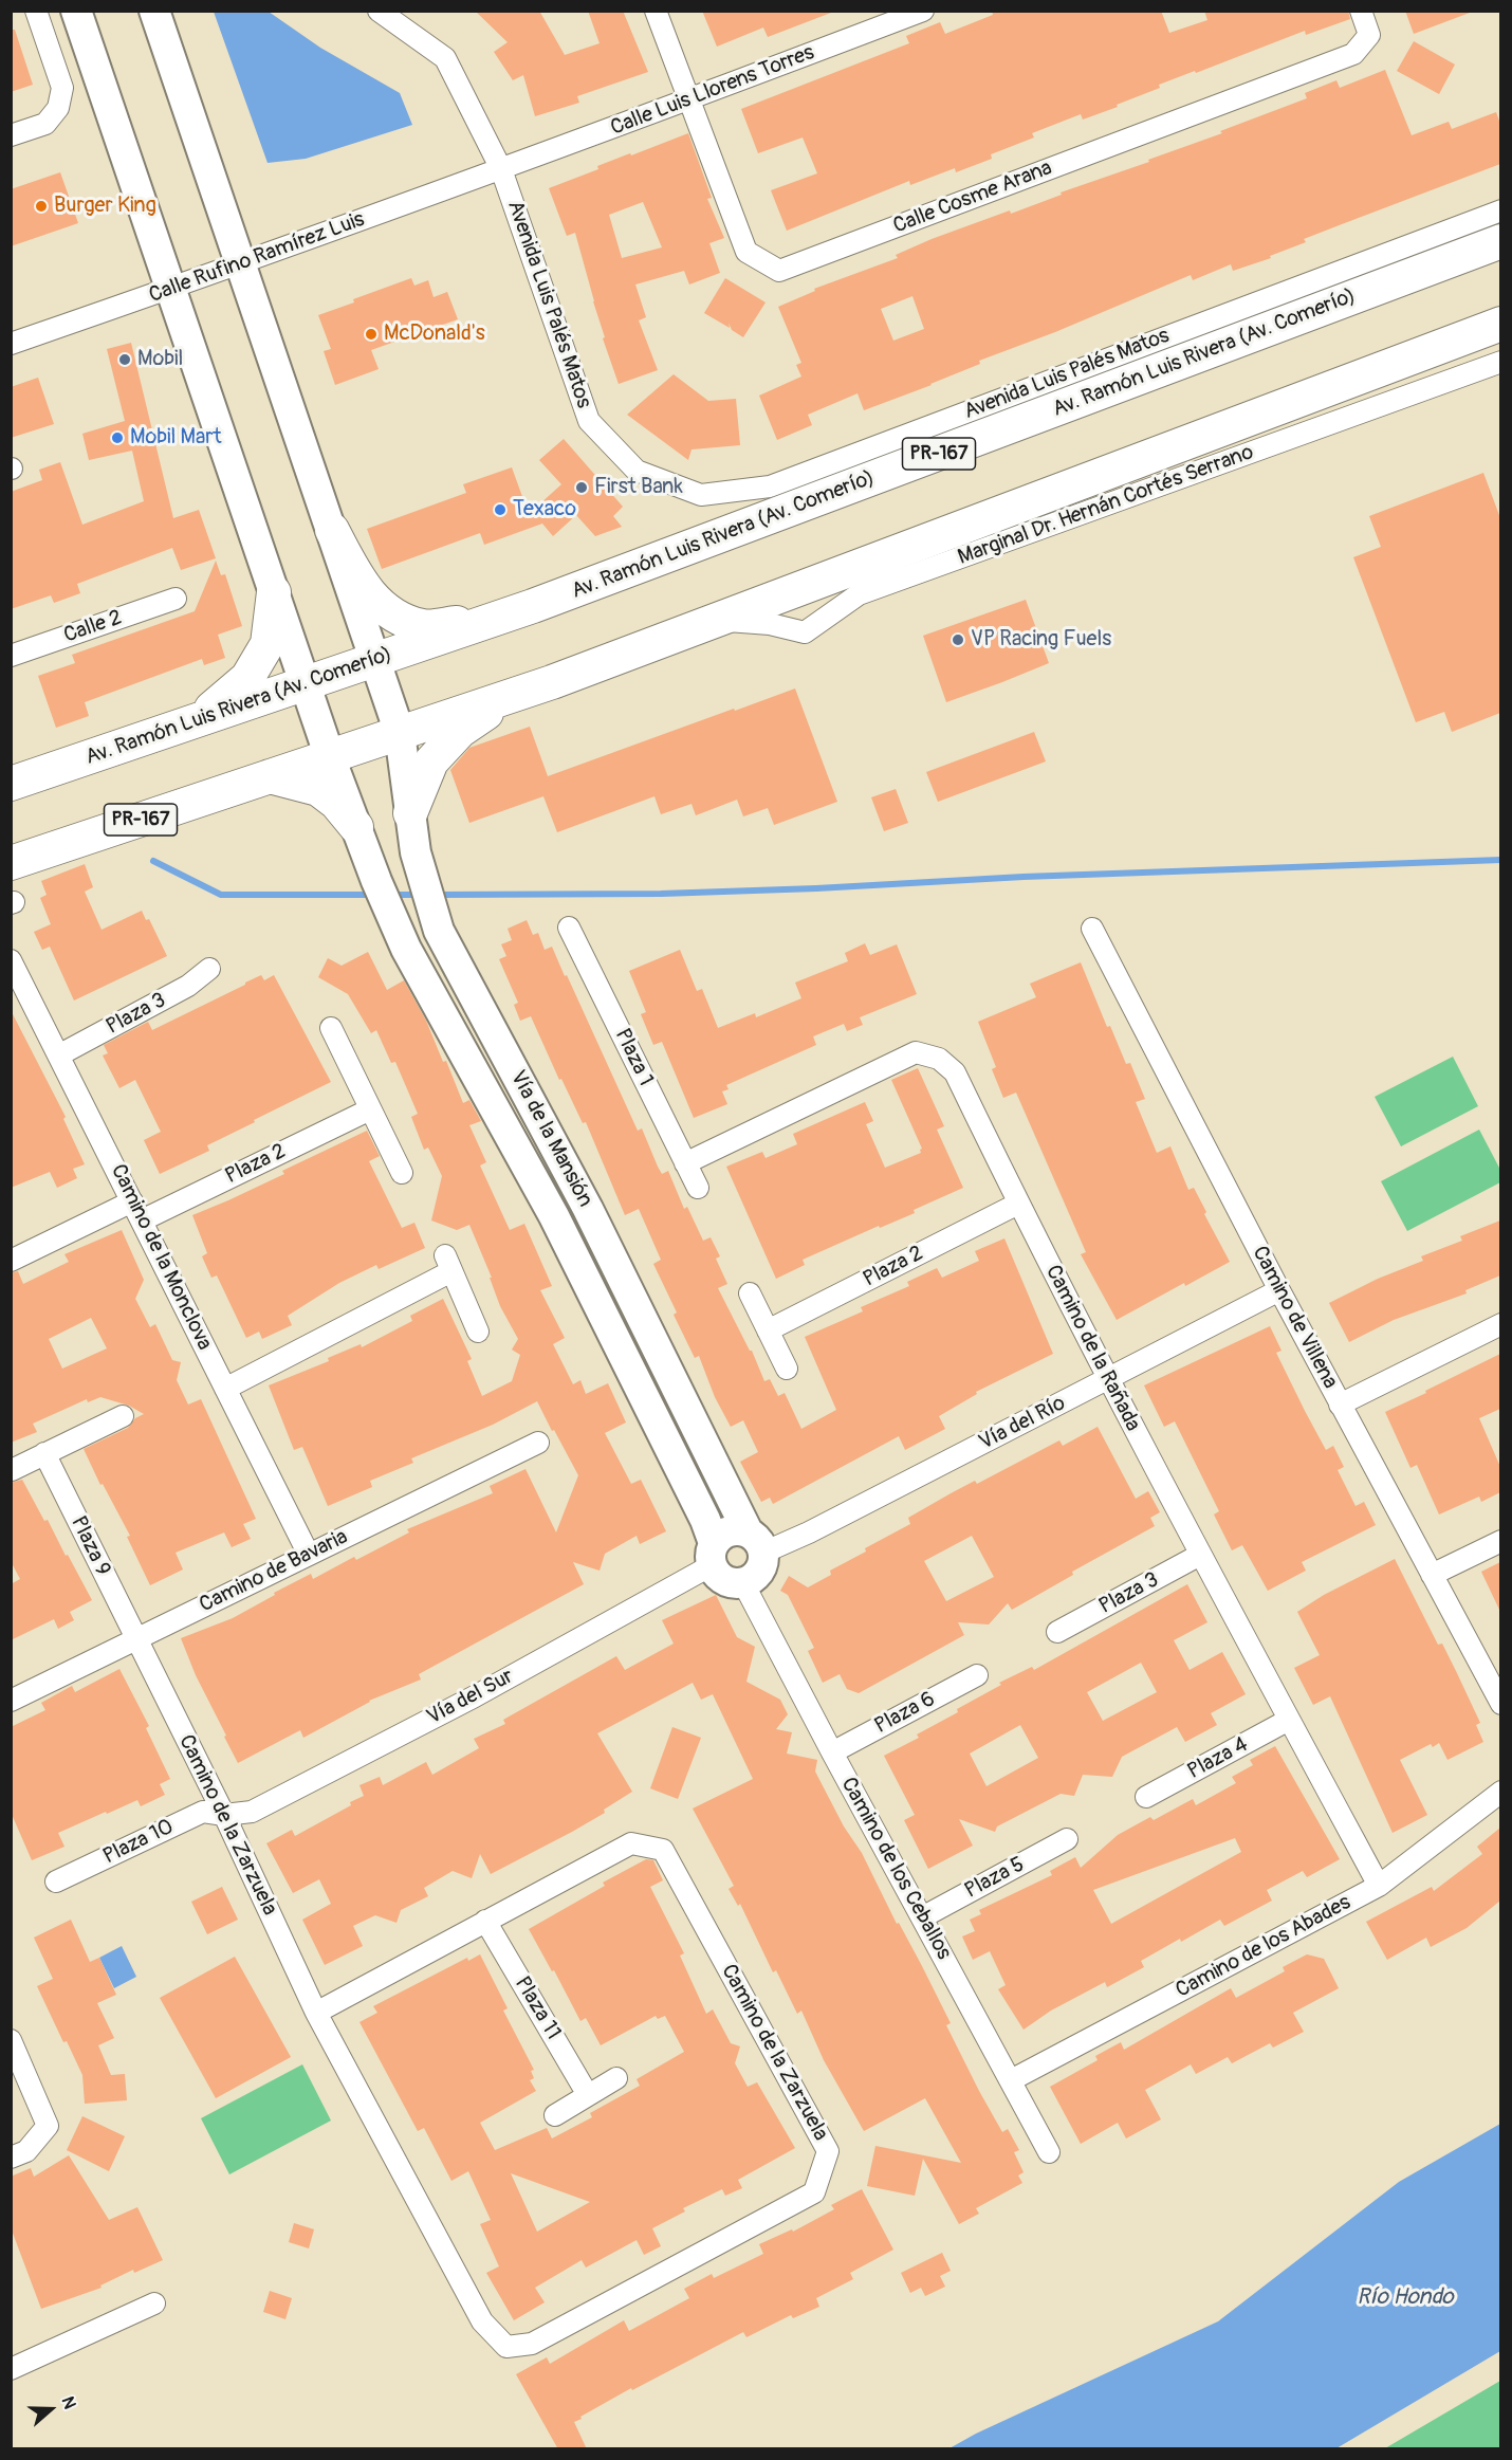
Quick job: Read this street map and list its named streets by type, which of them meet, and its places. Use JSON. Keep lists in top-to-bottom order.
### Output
{
  "streets": {
    "main road": ["Av. Ramón Luis Rivera (Av. Comerío)", "PR-167"],
    "street": [
      "Calle Luis Llorens Torres",
      "Calle Cosme Arana",
      "Calle Rufino Ramírez Luis",
      "Avenida Luis Palés Matos",
      "Marginal Dr. Hernán Cortés Serrano",
      "Calle 2",
      "Plaza 3",
      "Plaza 1",
      "Vía de la Mansión",
      "Plaza 2",
      "Camino de la Monclova",
      "Camino de Villena",
      "Camino de la Rañada",
      "Vía del Río",
      "Plaza 9",
      "Camino de Bavaria",
      "Vía del Sur",
      "Plaza 6",
      "Plaza 4",
      "Camino de la Zarzuela",
      "Plaza 10",
      "Camino de los Ceballos",
      "Plaza 5",
      "Camino de los Abades",
      "Plaza 11"
    ]
  },
  "crossings": [
    ["Calle Luis Llorens Torres", "Calle Cosme Arana"],
    ["Calle Luis Llorens Torres", "Calle Rufino Ramírez Luis"],
    ["Calle Luis Llorens Torres", "Avenida Luis Palés Matos"],
    ["Calle Rufino Ramírez Luis", "Avenida Luis Palés Matos"],
    ["Calle Rufino Ramírez Luis", "Vía de la Mansión"],
    ["Av. Ramón Luis Rivera (Av. Comerío)", "Vía de la Mansión"],
    ["PR-167", "Marginal Dr. Hernán Cortés Serrano"],
    ["PR-167", "Vía de la Mansión"],
    ["Plaza 3", "Camino de la Monclova"],
    ["Plaza 3", "Camino de la Rañada"],
    ["Plaza 1", "Camino de la Rañada"],
    ["Vía de la Mansión", "Vía del Río"],
    ["Vía de la Mansión", "Vía del Sur"],
    ["Vía de la Mansión", "Camino de los Ceballos"],
    ["Plaza 2", "Camino de la Monclova"],
    ["Plaza 2", "Camino de la Rañada"],
    ["Camino de la Monclova", "Camino de Bavaria"],
    ["Camino de Villena", "Vía del Río"],
    ["Camino de la Rañada", "Vía del Río"],
    ["Camino de la Rañada", "Plaza 4"],
    ["Camino de la Rañada", "Camino de los Abades"],
    ["Vía del Río", "Vía del Sur"],
    ["Vía del Río", "Camino de los Ceballos"],
    ["Plaza 9", "Camino de Bavaria"],
    ["Plaza 9", "Camino de la Zarzuela"],
    ["Camino de Bavaria", "Camino de la Zarzuela"],
    ["Vía del Sur", "Camino de la Zarzuela"],
    ["Vía del Sur", "Plaza 10"],
    ["Vía del Sur", "Camino de los Ceballos"],
    ["Plaza 6", "Camino de los Ceballos"],
    ["Camino de la Zarzuela", "Plaza 10"],
    ["Camino de la Zarzuela", "Plaza 11"],
    ["Camino de los Ceballos", "Plaza 5"],
    ["Camino de los Ceballos", "Camino de los Abades"]
  ],
  "water": ["Río Hondo"],
  "places": [
    "Burger King",
    "McDonald's",
    "Mobil",
    "Mobil Mart",
    "First Bank",
    "Texaco",
    "VP Racing Fuels"
  ],
  "north": "right"
}
